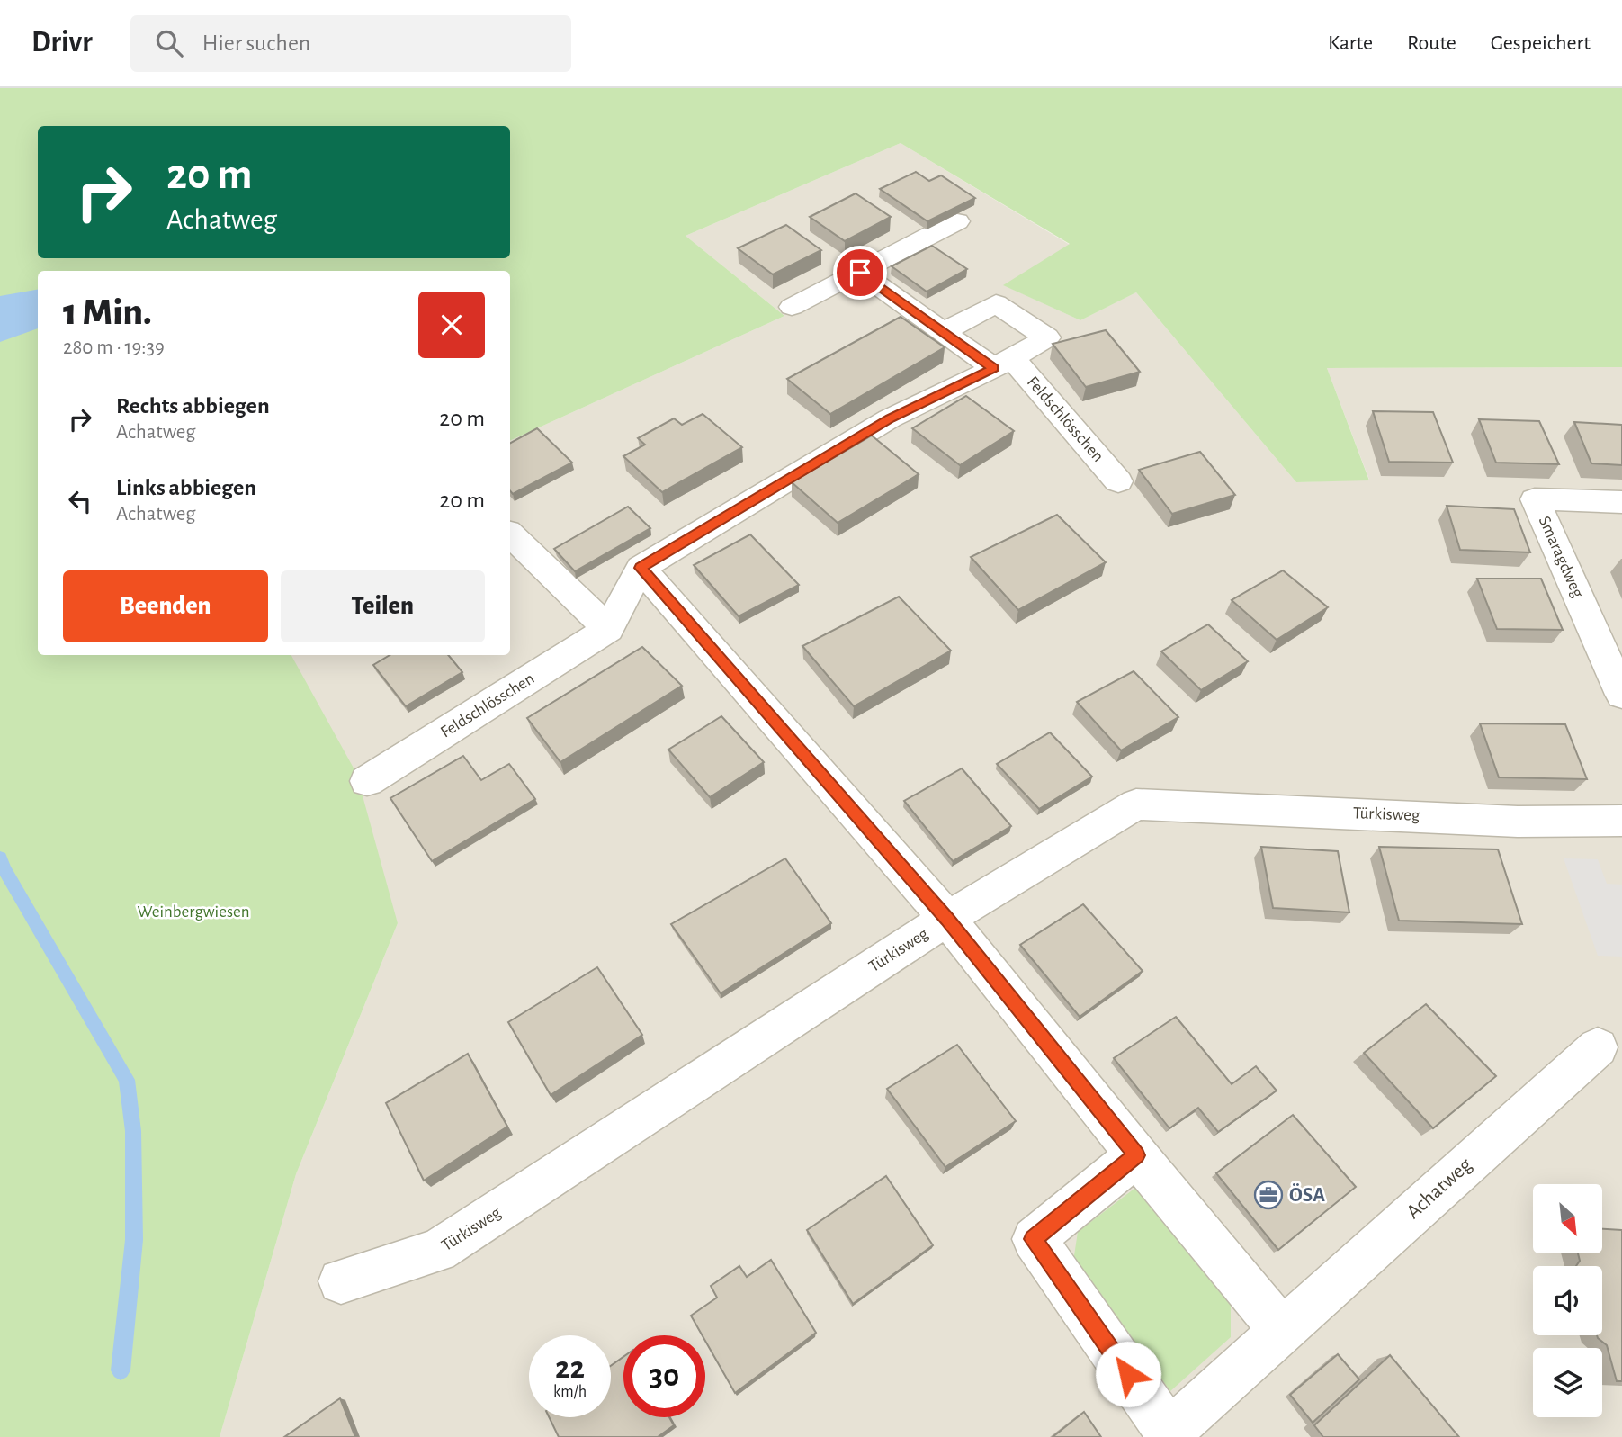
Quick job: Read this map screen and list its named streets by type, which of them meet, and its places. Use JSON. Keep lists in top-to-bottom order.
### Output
{
  "streets": {
    "street": [
      "Feldschlösschen",
      "Smaragdweg",
      "Türkisweg",
      "Achatweg"
    ]
  },
  "parks": ["Weinbergwiesen"],
  "places": {
    "office": ["ÖSA"]
  },
  "north": "bottom right",
  "page": {
    "header": "Drivr",
    "search": "Hier suchen",
    "nav": ["Karte", "Route", "Gespeichert"],
    "turn": ["20 m", "Achatweg"],
    "heading": ["1 Min.", "280 m · 19:39"],
    "list": [
      {
        "name": "Rechts abbiegen",
        "note": "Achatweg",
        "value": "20 m"
      },
      {
        "name": "Links abbiegen",
        "note": "Achatweg",
        "value": "20 m"
      }
    ],
    "buttons": ["Beenden", "Teilen"],
    "speed": "22 km/h",
    "limit": "30"
  }
}
